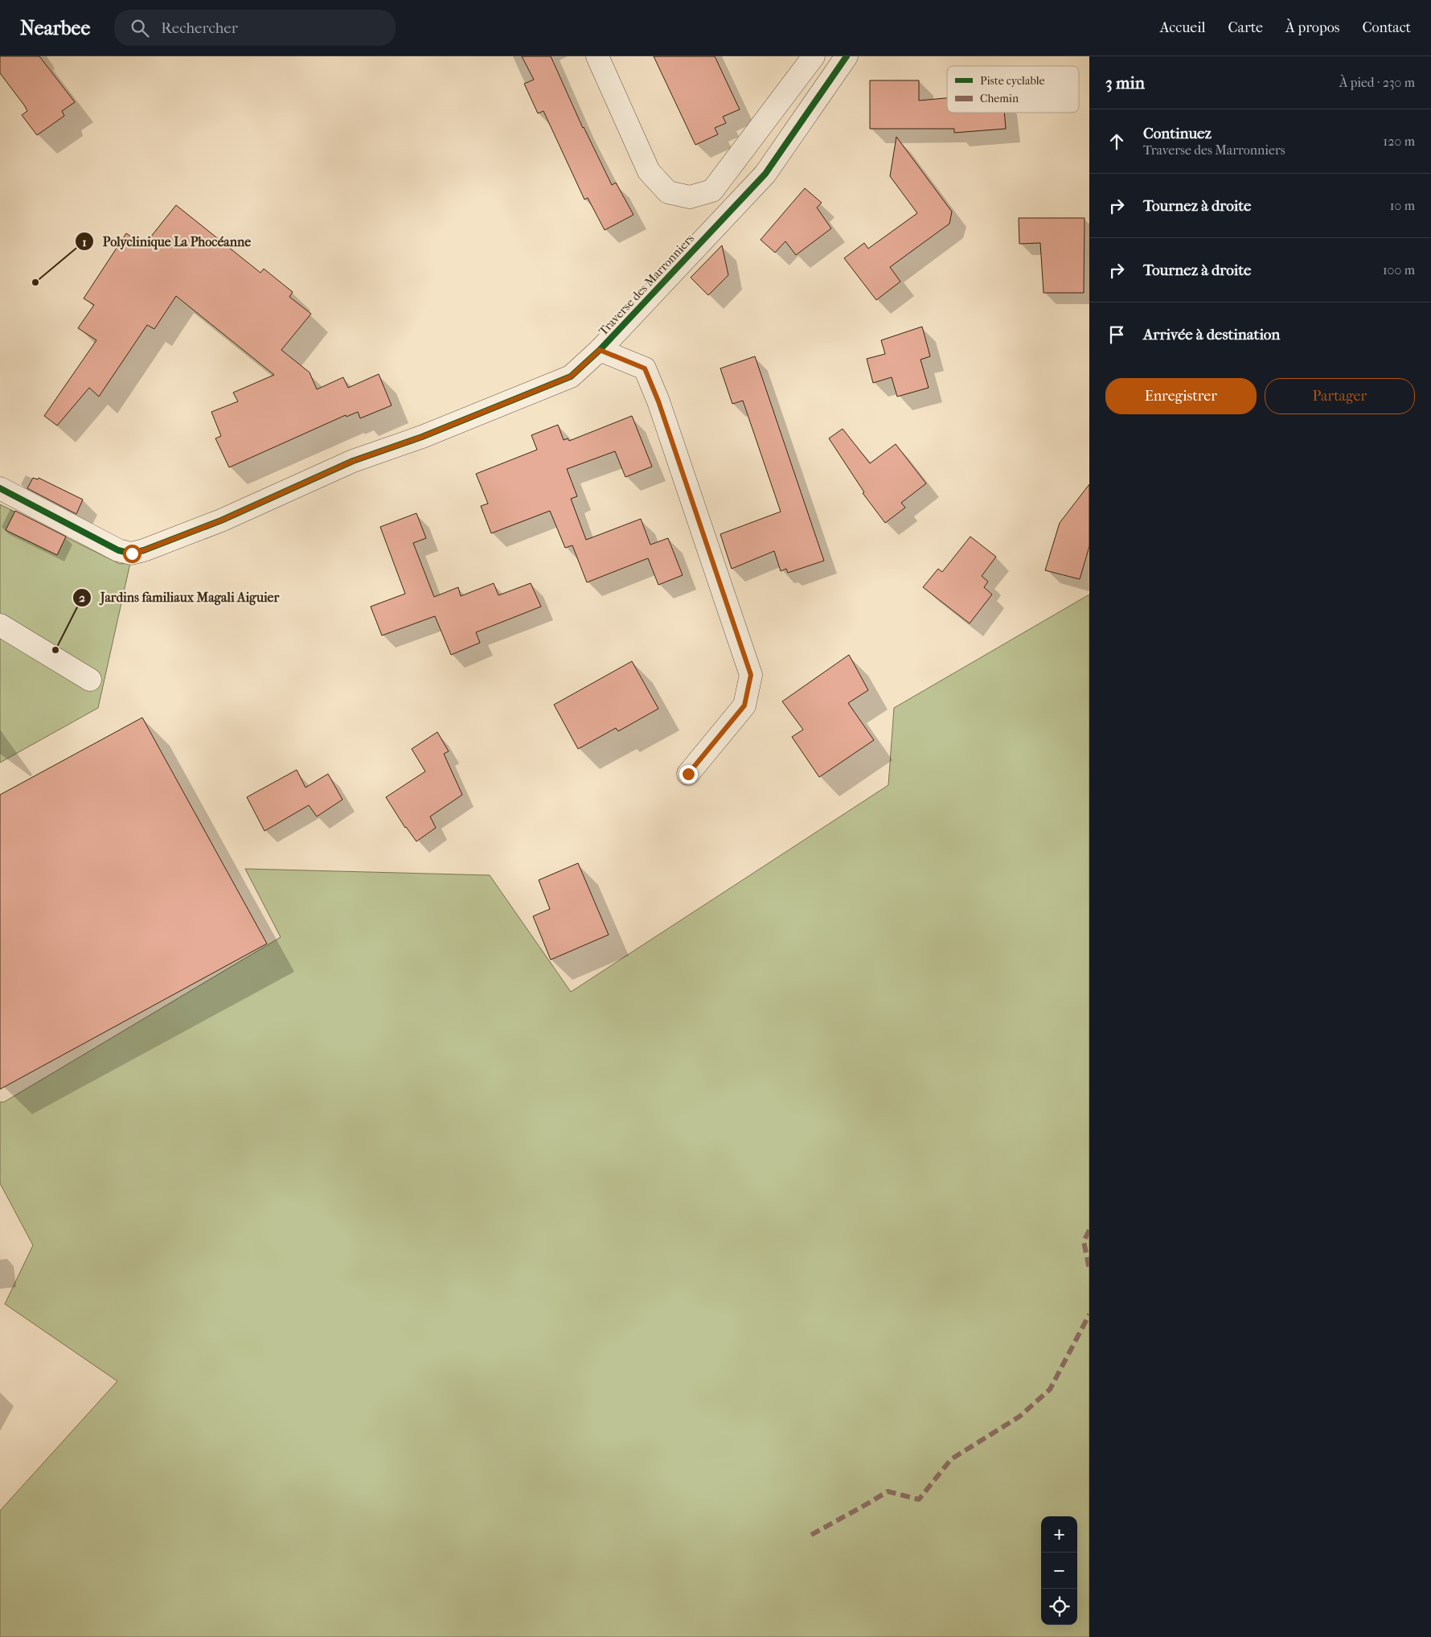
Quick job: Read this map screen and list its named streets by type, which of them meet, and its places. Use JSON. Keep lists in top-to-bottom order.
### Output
{
  "streets": {
    "street": ["Traverse des Marronniers"]
  },
  "places": ["Polyclinique La Phocéanne", "Jardins familiaux Magali Aiguier"],
  "legend": ["Piste cyclable", "Chemin"],
  "page": {
    "header": "Nearbee",
    "search": "Rechercher",
    "nav": [
      "Accueil",
      "Carte",
      "À propos",
      "Contact"
    ],
    "heading": ["3 min", "À pied · 230 m"],
    "list": [
      ["Continuez", "Traverse des Marronniers", "120 m"],
      ["Tournez à droite", "10 m"],
      ["Tournez à droite", "100 m"],
      "Arrivée à destination"
    ],
    "buttons": ["Enregistrer", "Partager"],
    "map_buttons": ["+", "−"]
  }
}
